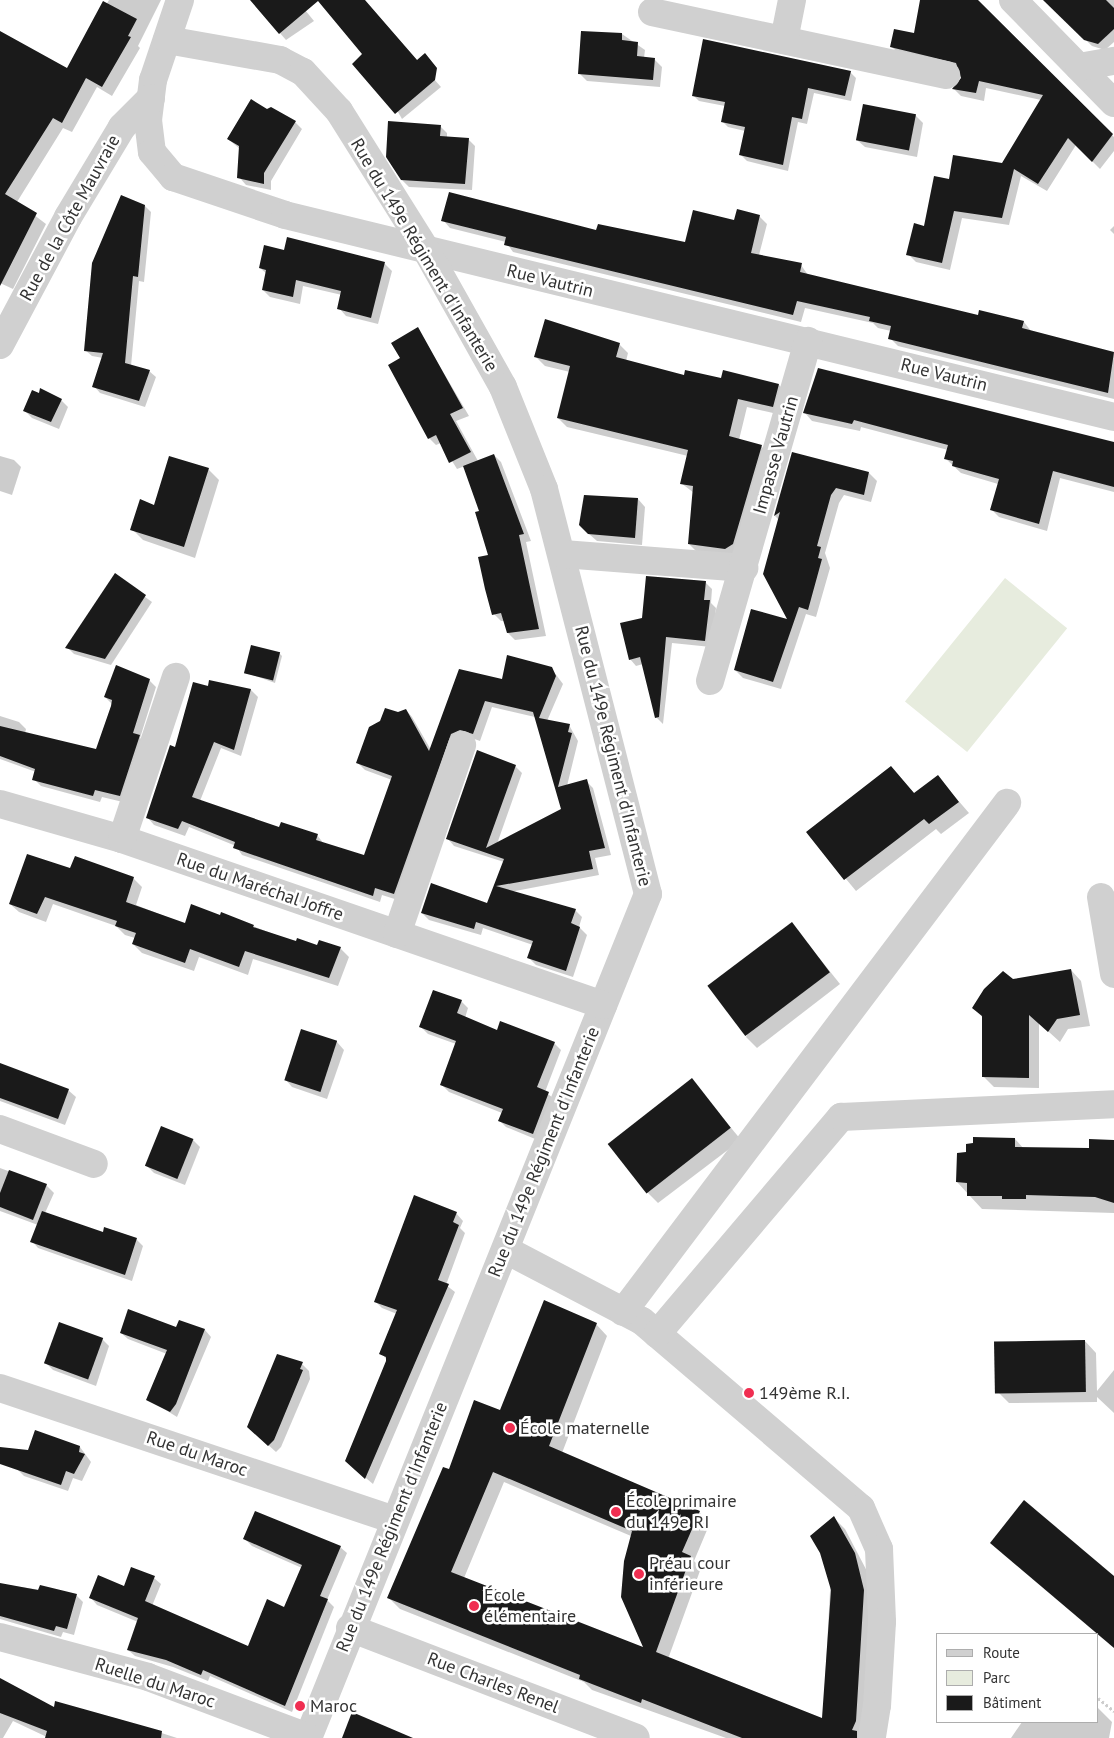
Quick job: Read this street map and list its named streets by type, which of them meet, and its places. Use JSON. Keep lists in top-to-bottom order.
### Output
{
  "streets": {
    "street": [
      "Rue de la Côte Mauvraie",
      "Rue du 149e Régiment d'Infanterie",
      "Rue Vautrin",
      "Impasse Vautrin",
      "Rue du Maréchal Joffre",
      "Rue du Maroc",
      "Ruelle du Maroc",
      "Rue Charles Renel"
    ]
  },
  "crossings": [
    ["Rue de la Côte Mauvraie", "Rue Vautrin"],
    ["Rue du 149e Régiment d'Infanterie", "Rue Vautrin"],
    ["Rue du 149e Régiment d'Infanterie", "Rue du Maréchal Joffre"],
    ["Rue du 149e Régiment d'Infanterie", "Rue du Maroc"],
    ["Rue du 149e Régiment d'Infanterie", "Ruelle du Maroc"],
    ["Rue du 149e Régiment d'Infanterie", "Rue Charles Renel"],
    ["Rue Vautrin", "Impasse Vautrin"]
  ],
  "places": [
    "149ème R.I.",
    "École maternelle",
    "École primaire du 149e RI",
    "Préau cour inférieure",
    "École élémentaire",
    "Maroc"
  ],
  "legend": ["Route", "Parc", "Bâtiment"]
}
